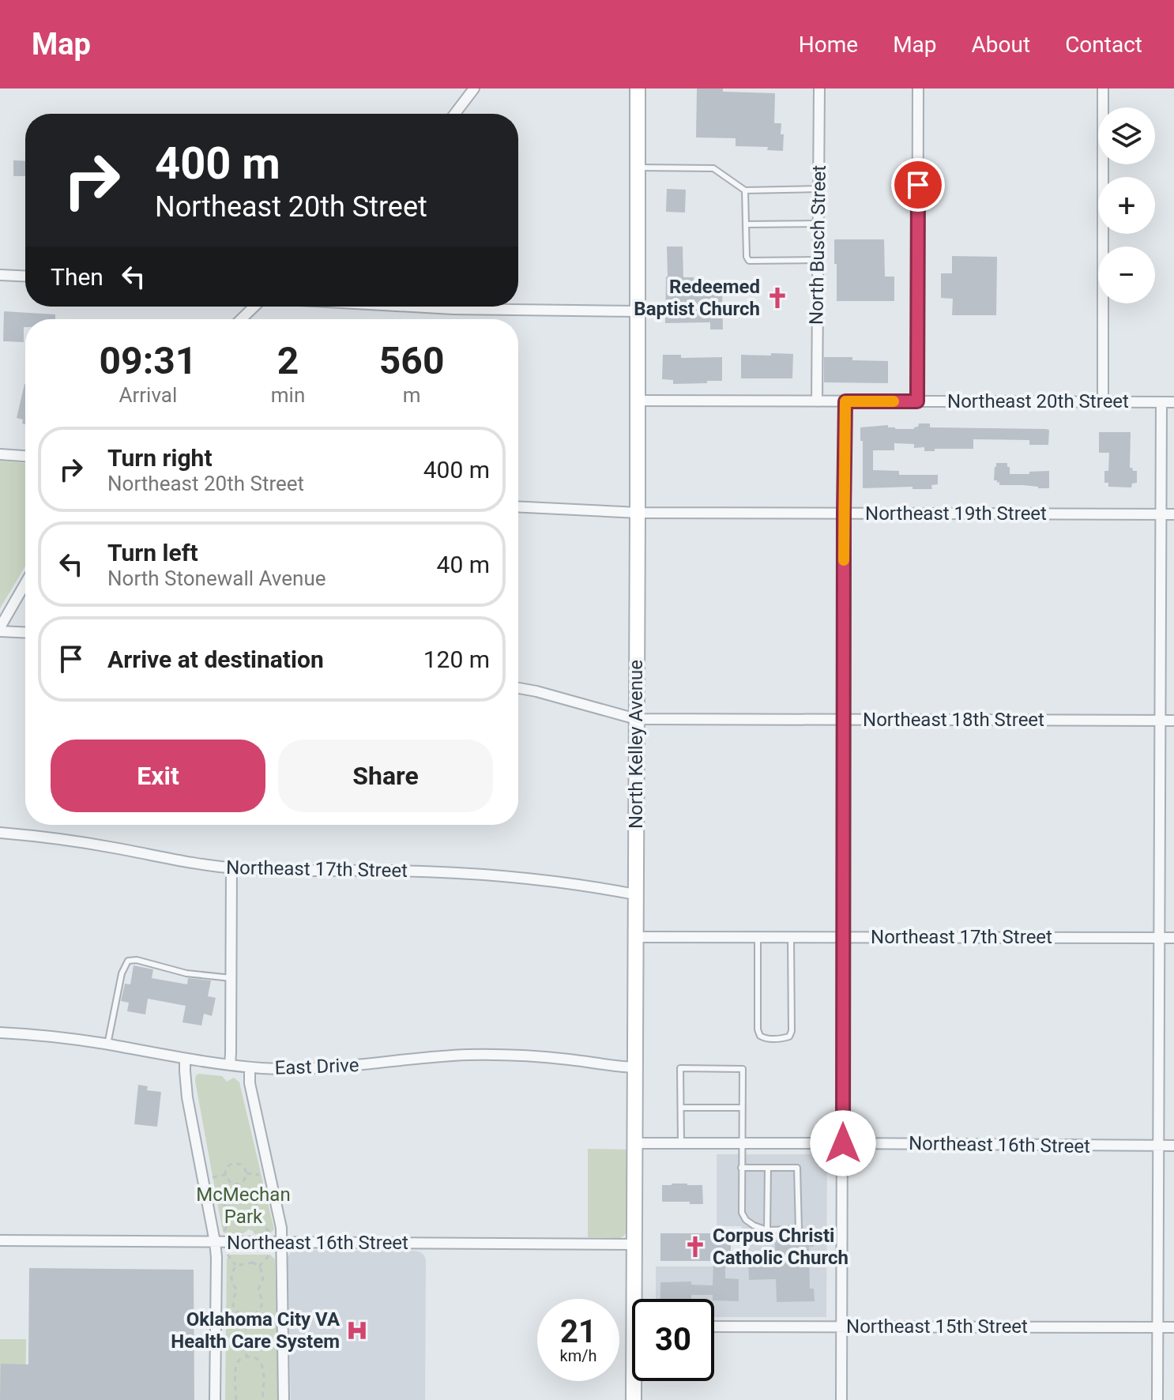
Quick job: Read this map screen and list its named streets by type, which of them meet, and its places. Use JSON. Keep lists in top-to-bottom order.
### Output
{
  "streets": {
    "street": [
      "North Busch Street",
      "Northeast 20th Street",
      "Northeast 19th Street",
      "Northeast 18th Street",
      "North Kelley Avenue",
      "Northeast 17th Street",
      "East Drive",
      "Northeast 16th Street",
      "Northeast 15th Street"
    ]
  },
  "crossings": [
    ["North Busch Street", "Northeast 20th Street"],
    ["Northeast 20th Street", "North Kelley Avenue"],
    ["Northeast 19th Street", "North Kelley Avenue"],
    ["Northeast 18th Street", "North Kelley Avenue"],
    ["North Kelley Avenue", "Northeast 17th Street"],
    ["North Kelley Avenue", "East Drive"],
    ["North Kelley Avenue", "Northeast 16th Street"]
  ],
  "parks": ["McMechan Park"],
  "places": {
    "church": ["Redeemed Baptist Church", "Corpus Christi Catholic Church"],
    "hospital": ["Oklahoma City VA Health Care System"]
  },
  "page": {
    "header": "Map",
    "nav": [
      "Home",
      "Map",
      "About",
      "Contact"
    ],
    "map_buttons": ["+", "−"],
    "turn": ["400 m", "Northeast 20th Street"],
    "then": "Then",
    "eta": [
      "09:31",
      "Arrival",
      "2",
      "min",
      "560",
      "m"
    ],
    "list": [
      {
        "name": "Turn right",
        "note": "Northeast 20th Street",
        "value": "400 m"
      },
      {
        "name": "Turn left",
        "note": "North Stonewall Avenue",
        "value": "40 m"
      },
      {
        "name": "Arrive at destination",
        "value": "120 m"
      }
    ],
    "buttons": ["Exit", "Share"],
    "speed": "21 km/h",
    "limit": "30"
  }
}
